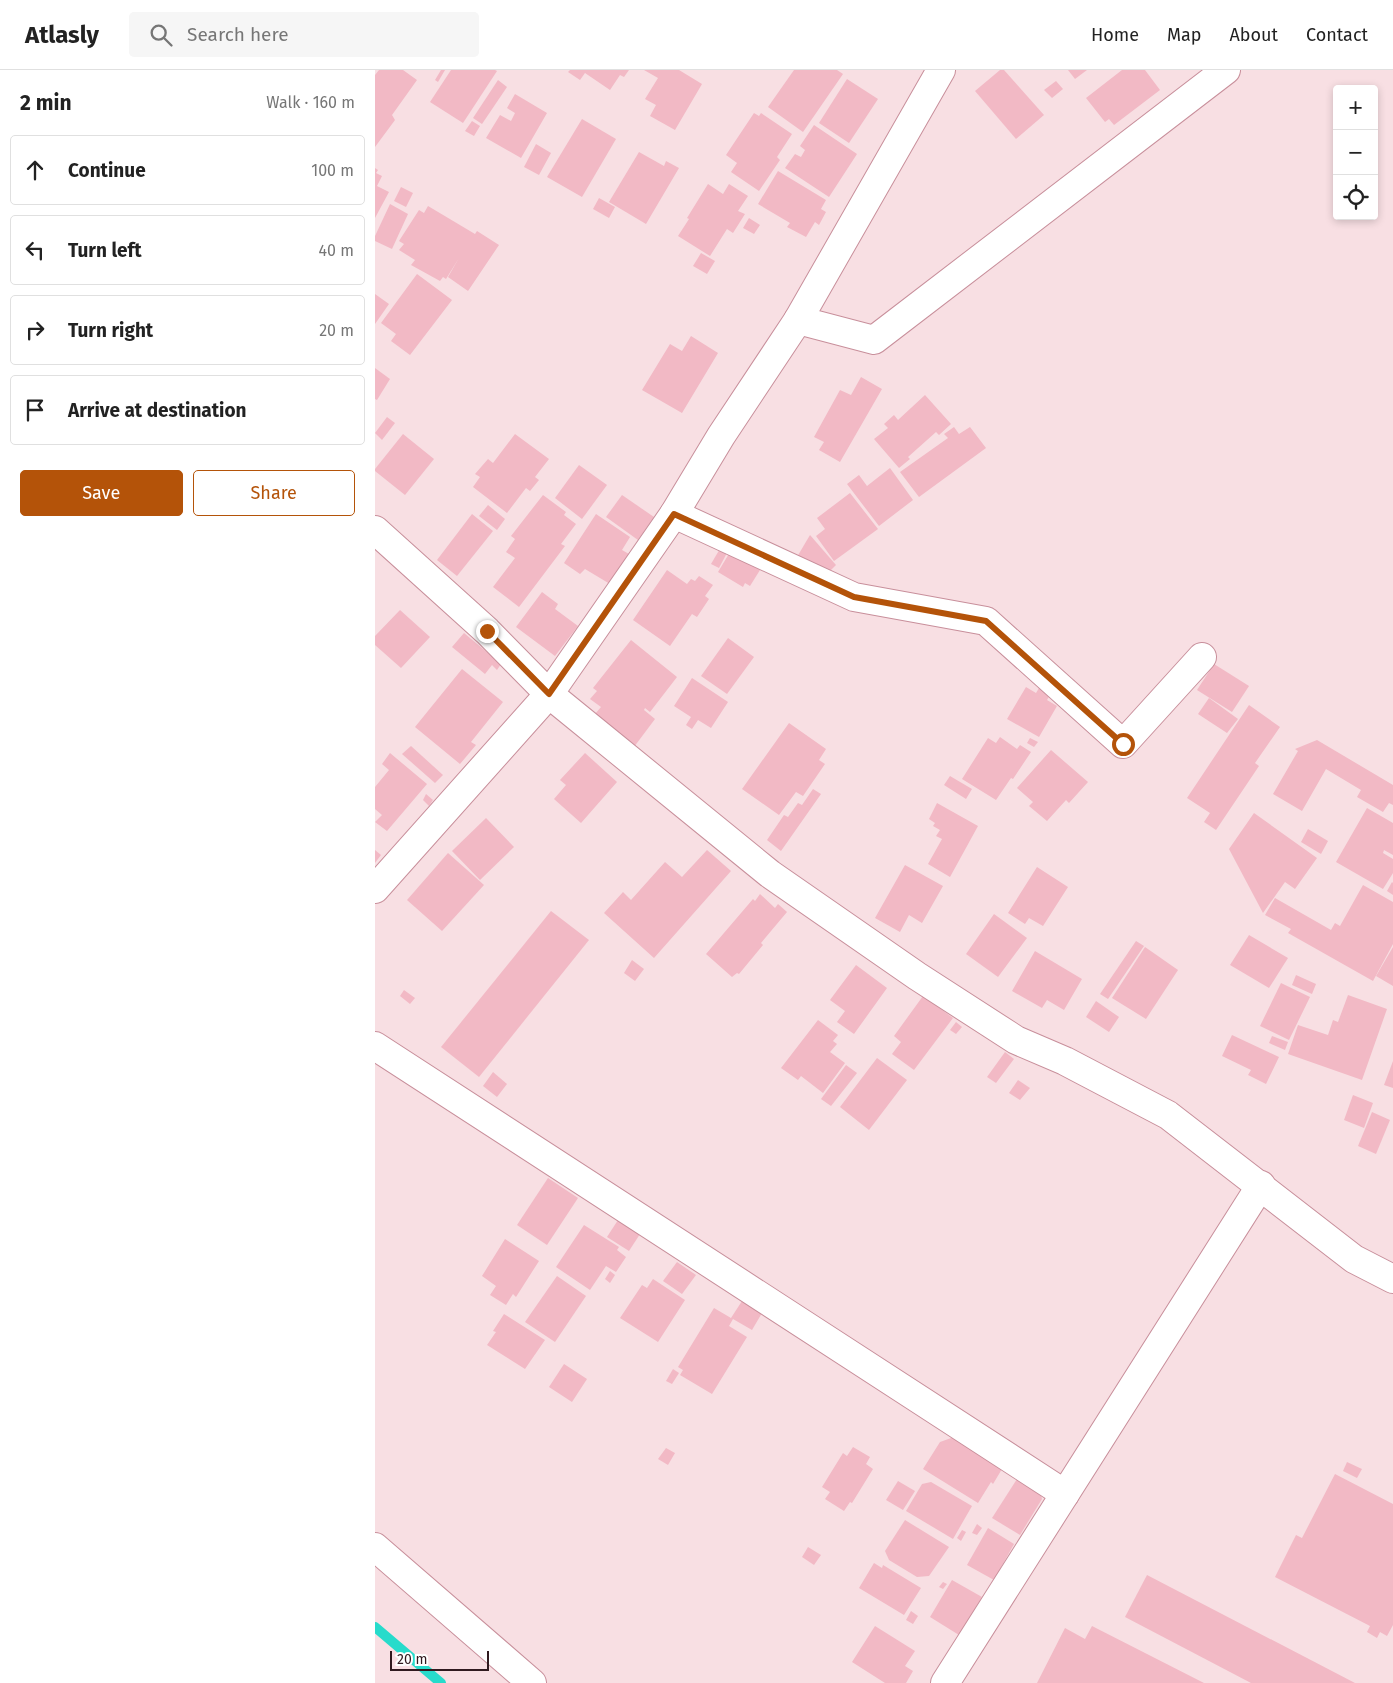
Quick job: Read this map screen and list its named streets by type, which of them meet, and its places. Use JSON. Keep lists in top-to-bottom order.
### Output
{
  "scale_bar": "20 m",
  "page": {
    "header": "Atlasly",
    "search": "Search here",
    "nav": [
      "Home",
      "Map",
      "About",
      "Contact"
    ],
    "heading": ["2 min", "Walk · 160 m"],
    "map_buttons": ["+", "−"],
    "list": [
      ["Continue", "100 m"],
      ["Turn left", "40 m"],
      ["Turn right", "20 m"],
      "Arrive at destination"
    ],
    "buttons": ["Save", "Share"],
    "scale": "20 m"
  }
}
